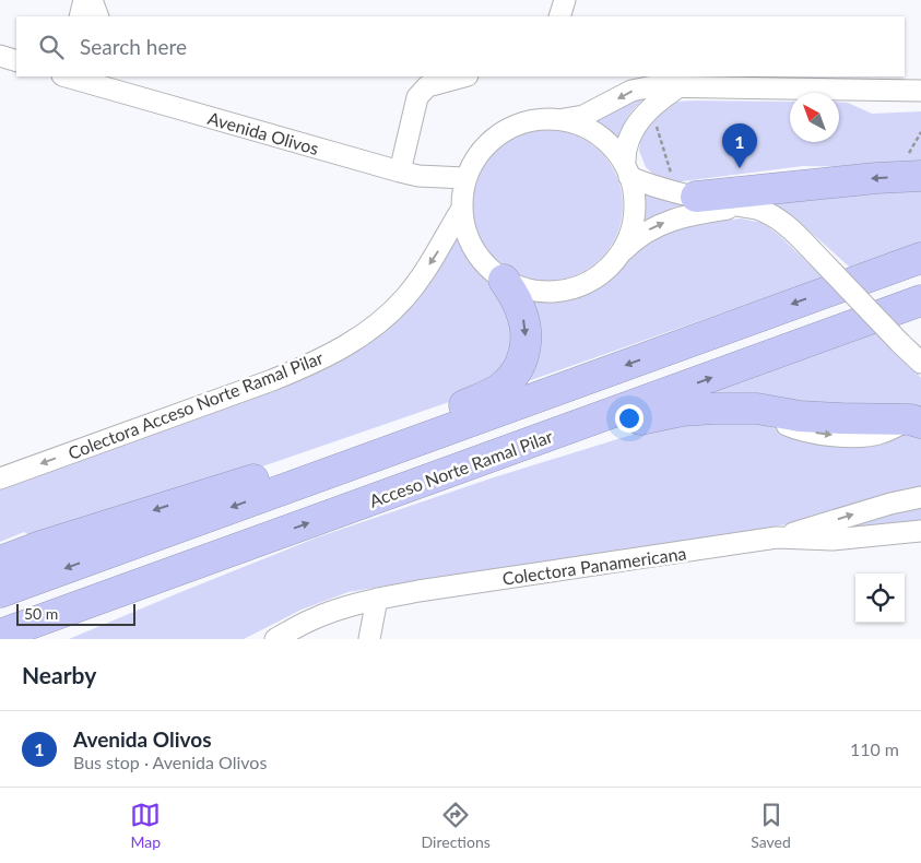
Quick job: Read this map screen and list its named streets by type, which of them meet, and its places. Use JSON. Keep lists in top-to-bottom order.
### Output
{
  "streets": {
    "highway": ["Acceso Norte Ramal Pilar"],
    "street": ["Avenida Olivos", "Colectora Acceso Norte Ramal Pilar", "Colectora Panamericana"]
  },
  "crossings": [
    ["Avenida Olivos", "Colectora Acceso Norte Ramal Pilar"]
  ],
  "one_way": ["Colectora Acceso Norte Ramal Pilar"],
  "scale_bar": "50 m",
  "north": "top left",
  "page": {
    "search": "Search here",
    "pins": "1",
    "scale": "50 m",
    "heading": "Nearby",
    "list": [
      {
        "mark": "1",
        "name": "Avenida Olivos",
        "note": "Bus stop · Avenida Olivos",
        "value": "110 m"
      }
    ],
    "nav": ["Map", "Directions", "Saved"]
  }
}
